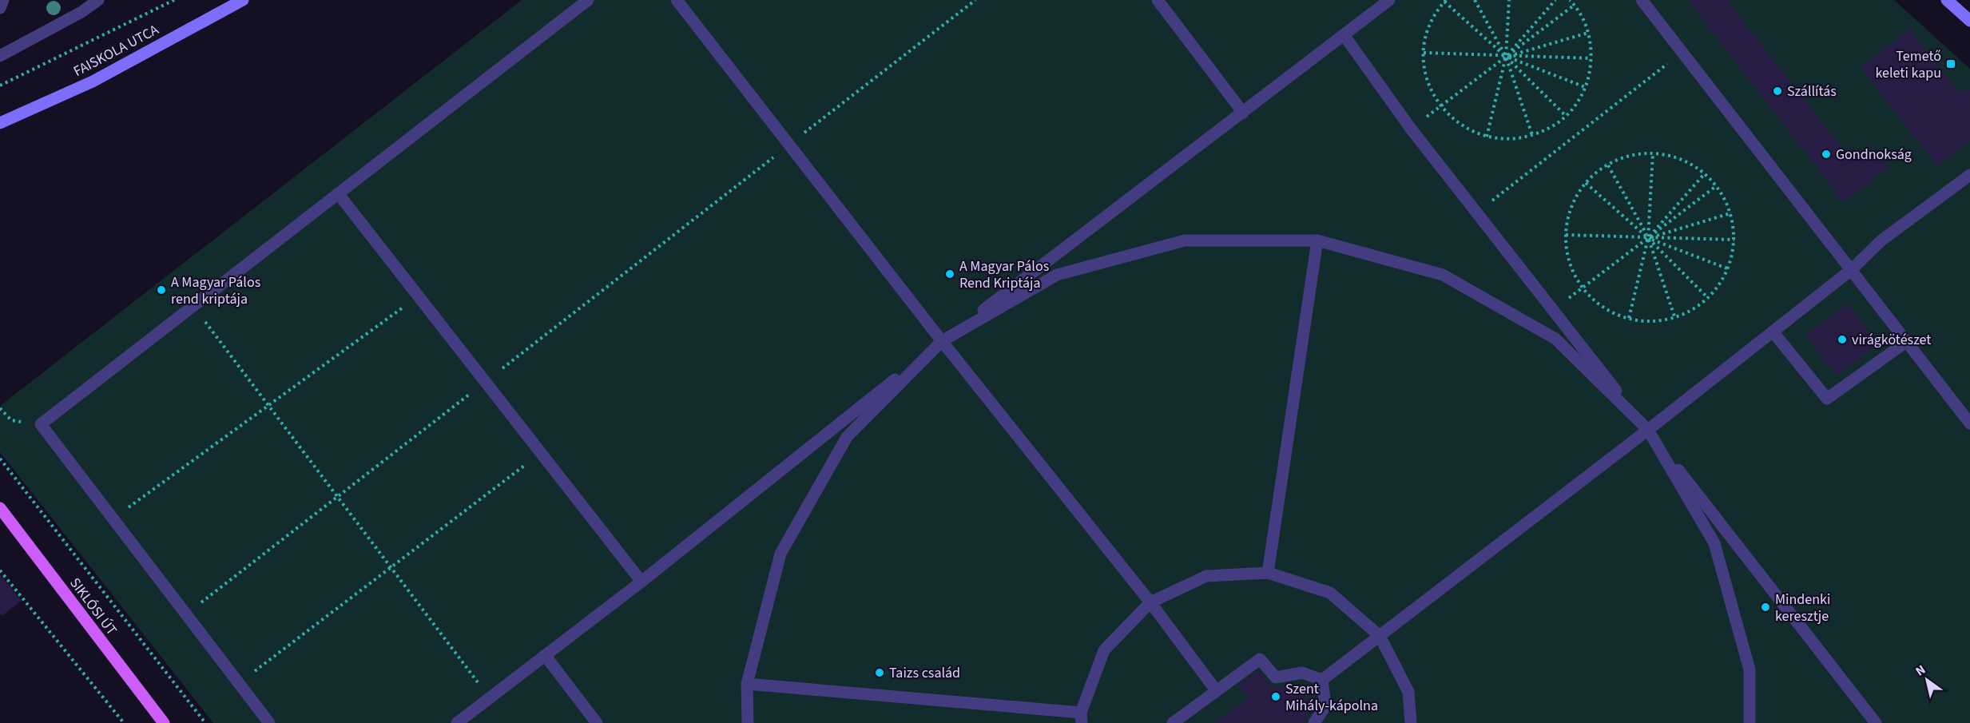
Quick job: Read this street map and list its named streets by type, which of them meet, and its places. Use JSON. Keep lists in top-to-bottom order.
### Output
{
  "streets": {
    "main road": ["SIKLÓSI ÚT"],
    "street": ["FAISKOLA UTCA"]
  },
  "places": {
    "transit": ["Temető keleti kapu"],
    "other": [
      "Szállítás",
      "Gondnokság",
      "A Magyar Pálos Rend Kriptája",
      "A Magyar Pálos rend kriptája",
      "virágkötészet",
      "Mindenki keresztje",
      "Taizs család",
      "Szent Mihály-kápolna"
    ]
  },
  "north": "top left"
}
